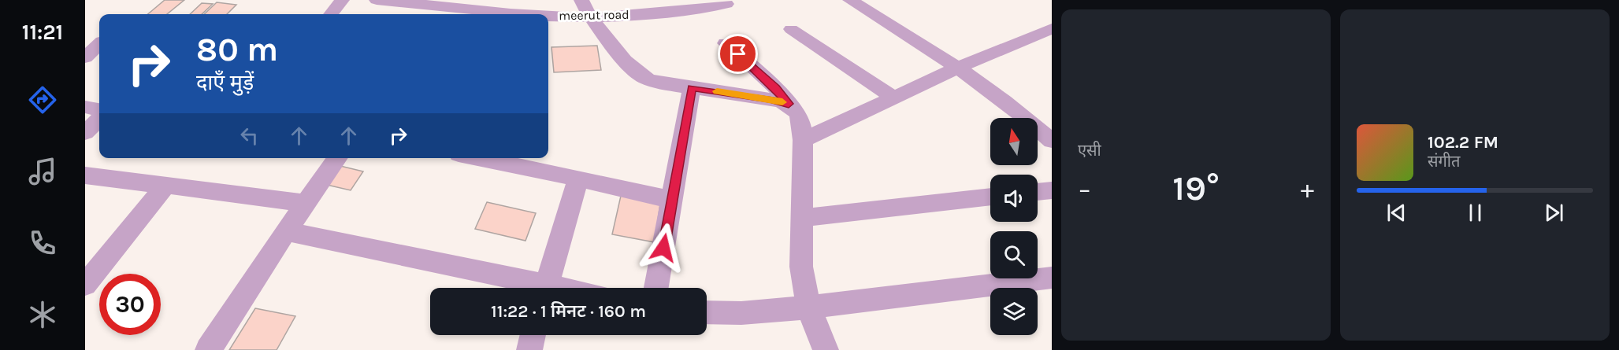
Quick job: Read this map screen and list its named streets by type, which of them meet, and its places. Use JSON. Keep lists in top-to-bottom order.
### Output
{
  "streets": {
    "street": ["meerut road"]
  },
  "north": "top",
  "page": {
    "tabs": "11:21",
    "tile": "एसी",
    "turn": ["80 m", "दाएँ मुड़ें"],
    "song": ["102.2 FM", "संगीत"],
    "heat": ["−", "19°", "+"],
    "limit": "30",
    "trip": "11:22 · 1 मिनट · 160 m"
  }
}
